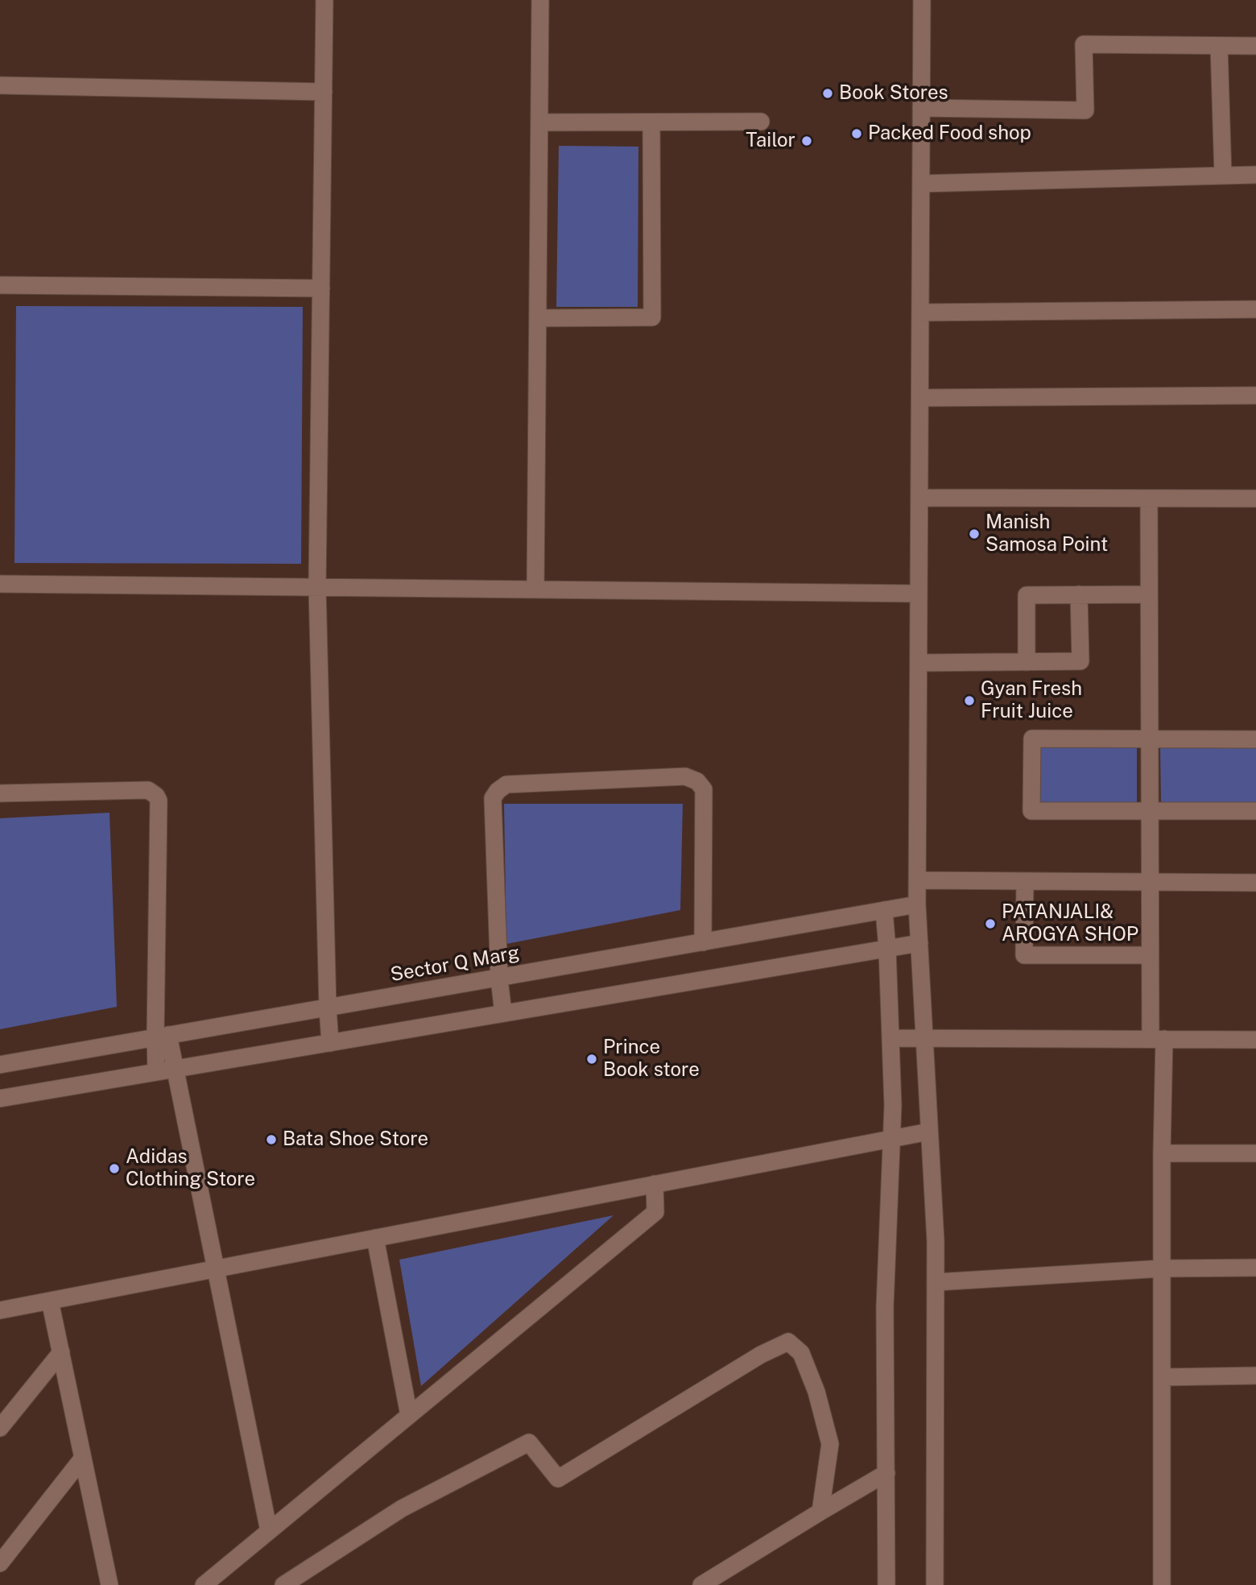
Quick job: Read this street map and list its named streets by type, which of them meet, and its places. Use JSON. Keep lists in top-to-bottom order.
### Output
{
  "streets": {
    "street": ["Sector Q Marg"]
  },
  "places": [
    "Book Stores",
    "Packed Food shop",
    "Tailor",
    "Manish Samosa Point",
    "Gyan Fresh Fruit Juice",
    "PATANJALI& AROGYA SHOP",
    "Prince Book store",
    "Bata Shoe Store",
    "Adidas Clothing Store"
  ]
}
